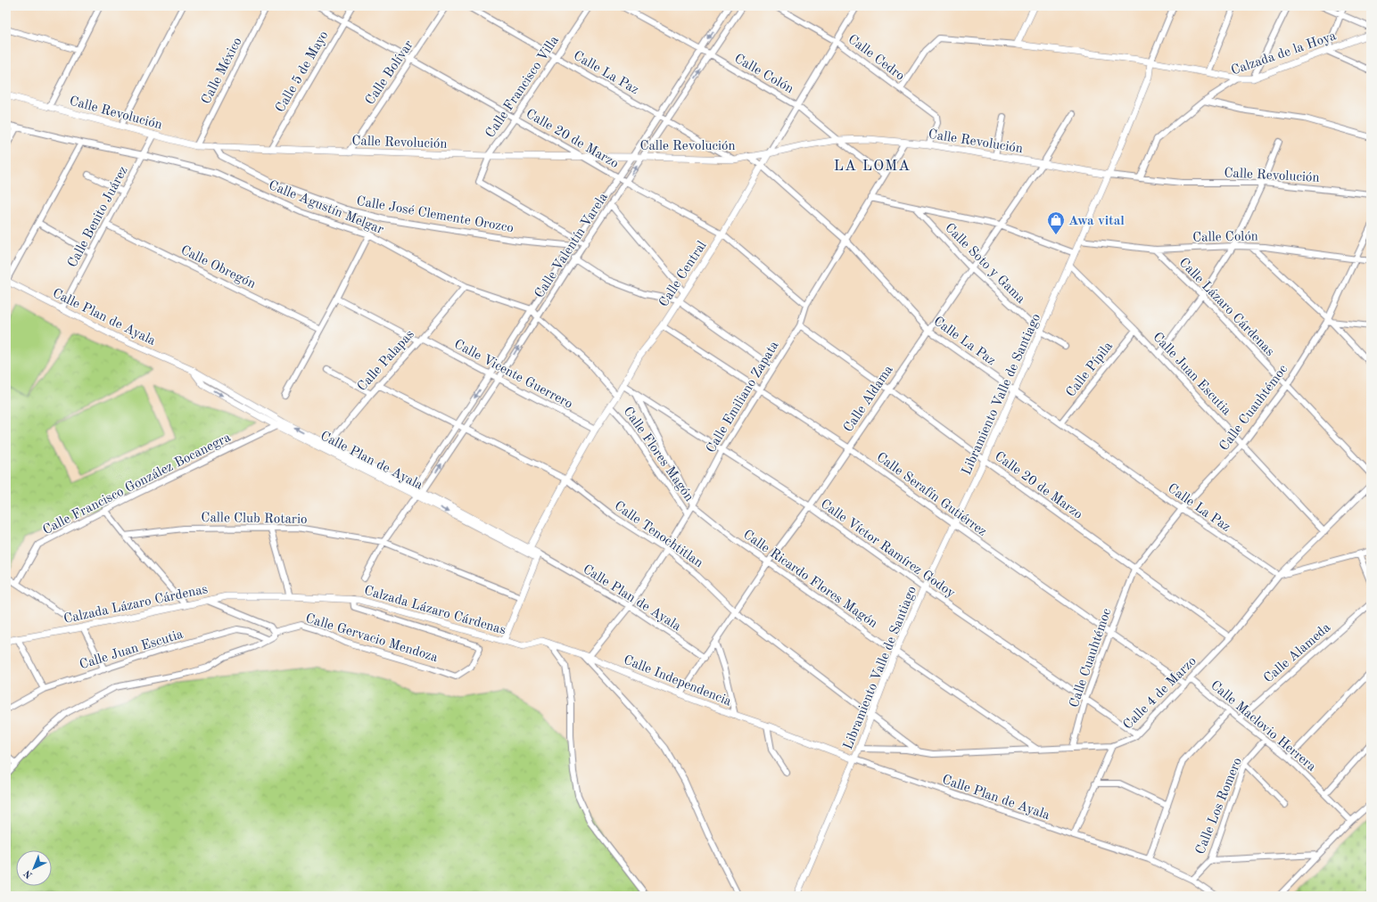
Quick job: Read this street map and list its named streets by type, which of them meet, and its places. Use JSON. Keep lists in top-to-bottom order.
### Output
{
  "streets": {
    "street": [
      "Calzada de la Hoya",
      "Calle Cedro",
      "Calle México",
      "Calle 5 de Mayo",
      "Calle Bolívar",
      "Calle La Paz",
      "Calle Colón",
      "Calle Francisco Villa",
      "Calle Revolución",
      "Calle 20 de Marzo",
      "Calle Agustín Melgar",
      "Calle José Clemente Orozco",
      "Calle Benito Juárez",
      "Calle Valentín Varela",
      "Calle Soto y Gama",
      "Calle Obregón",
      "Calle Central",
      "Calle Lázaro Cárdenas",
      "Calle Plan de Ayala",
      "Calle Palapas",
      "Calle Pípila",
      "Calle Vicente Guerrero",
      "Calle Juan Escutia",
      "Libramiento Valle de Santiago",
      "Calle Emiliano Zapata",
      "Calle Aldama",
      "Calle Cuauhtémoc",
      "Calle Flores Magón",
      "Calle Francisco González Bocanegra",
      "Calle Serafín Gutiérrez",
      "Calle Club Rotario",
      "Calle Tenochtitlan",
      "Calle Víctor Ramírez Godoy",
      "Calle Ricardo Flores Magón",
      "Calzada Lázaro Cárdenas",
      "Calle Gervacio Mendoza",
      "Calle Alameda",
      "Calle Independencia",
      "Calle 4 de Marzo",
      "Calle Maclovio Herrera",
      "Calle Los Romero"
    ]
  },
  "crossings": [
    ["Calzada de la Hoya", "Calle Revolución"],
    ["Calle Cedro", "Calle Revolución"],
    ["Calle Cedro", "Calle Central"],
    ["Calle México", "Calle Revolución"],
    ["Calle 5 de Mayo", "Calle Revolución"],
    ["Calle 5 de Mayo", "Calle 20 de Marzo"],
    ["Calle Bolívar", "Calle Revolución"],
    ["Calle Bolívar", "Calle 20 de Marzo"],
    ["Calle La Paz", "Calle Francisco Villa"],
    ["Calle La Paz", "Calle Revolución"],
    ["Calle La Paz", "Calle Valentín Varela"],
    ["Calle La Paz", "Calle Central"],
    ["Calle La Paz", "Calle Pípila"],
    ["Calle La Paz", "Libramiento Valle de Santiago"],
    ["Calle La Paz", "Calle Emiliano Zapata"],
    ["Calle La Paz", "Calle Aldama"],
    ["Calle La Paz", "Calle Cuauhtémoc"],
    ["Calle La Paz", "Calle 4 de Marzo"],
    ["Calle Colón", "Calle Revolución"],
    ["Calle Colón", "Calle Valentín Varela"],
    ["Calle Colón", "Calle Central"],
    ["Calle Colón", "Calle Lázaro Cárdenas"],
    ["Calle Colón", "Libramiento Valle de Santiago"],
    ["Calle Colón", "Calle Emiliano Zapata"],
    ["Calle Colón", "Calle Cuauhtémoc"],
    ["Calle Francisco Villa", "Calle Revolución"],
    ["Calle Francisco Villa", "Calle 20 de Marzo"],
    ["Calle Francisco Villa", "Calle Valentín Varela"],
    ["Calle Revolución", "Calle 20 de Marzo"],
    ["Calle Revolución", "Calle José Clemente Orozco"],
    ["Calle Revolución", "Calle Benito Juárez"],
    ["Calle Revolución", "Calle Valentín Varela"],
    ["Calle Revolución", "Calle Central"],
    ["Calle Revolución", "Libramiento Valle de Santiago"],
    ["Calle Revolución", "Calle Emiliano Zapata"],
    ["Calle Revolución", "Calle Aldama"],
    ["Calle 20 de Marzo", "Calle Valentín Varela"],
    ["Calle 20 de Marzo", "Calle Central"],
    ["Calle 20 de Marzo", "Libramiento Valle de Santiago"],
    ["Calle 20 de Marzo", "Calle Emiliano Zapata"],
    ["Calle 20 de Marzo", "Calle Aldama"],
    ["Calle 20 de Marzo", "Calle Cuauhtémoc"],
    ["Calle 20 de Marzo", "Calle 4 de Marzo"],
    ["Calle Agustín Melgar", "Calle Benito Juárez"],
    ["Calle Agustín Melgar", "Calle Valentín Varela"],
    ["Calle Agustín Melgar", "Calle Palapas"],
    ["Calle José Clemente Orozco", "Calle Valentín Varela"],
    ["Calle Benito Juárez", "Calle Obregón"],
    ["Calle Benito Juárez", "Calle Plan de Ayala"],
    ["Calle Valentín Varela", "Calle Plan de Ayala"],
    ["Calle Valentín Varela", "Calle Vicente Guerrero"],
    ["Calle Valentín Varela", "Calle Tenochtitlan"],
    ["Calle Soto y Gama", "Libramiento Valle de Santiago"],
    ["Calle Soto y Gama", "Calle Aldama"],
    ["Calle Central", "Calle Plan de Ayala"],
    ["Calle Central", "Calle Vicente Guerrero"],
    ["Calle Central", "Calle Flores Magón"],
    ["Calle Central", "Calle Serafín Gutiérrez"],
    ["Calle Central", "Calle Tenochtitlan"],
    ["Calle Central", "Calle Víctor Ramírez Godoy"],
    ["Calle Lázaro Cárdenas", "Calle Cuauhtémoc"],
    ["Calle Plan de Ayala", "Calle Palapas"],
    ["Calle Plan de Ayala", "Libramiento Valle de Santiago"],
    ["Calle Plan de Ayala", "Calle Emiliano Zapata"],
    ["Calle Plan de Ayala", "Calle Aldama"],
    ["Calle Plan de Ayala", "Calle Francisco González Bocanegra"],
    ["Calle Plan de Ayala", "Calle Independencia"],
    ["Calle Plan de Ayala", "Calle Los Romero"],
    ["Calle Palapas", "Calle Vicente Guerrero"],
    ["Calle Palapas", "Calle Tenochtitlan"],
    ["Calle Pípila", "Calle Juan Escutia"],
    ["Calle Juan Escutia", "Libramiento Valle de Santiago"],
    ["Calle Juan Escutia", "Calle Cuauhtémoc"],
    ["Calle Juan Escutia", "Calle Gervacio Mendoza"],
    ["Libramiento Valle de Santiago", "Calle Serafín Gutiérrez"],
    ["Libramiento Valle de Santiago", "Calle Tenochtitlan"],
    ["Libramiento Valle de Santiago", "Calle Víctor Ramírez Godoy"],
    ["Libramiento Valle de Santiago", "Calle Ricardo Flores Magón"],
    ["Libramiento Valle de Santiago", "Calle 4 de Marzo"],
    ["Calle Emiliano Zapata", "Calle Flores Magón"],
    ["Calle Emiliano Zapata", "Calle Serafín Gutiérrez"],
    ["Calle Emiliano Zapata", "Calle Tenochtitlan"],
    ["Calle Emiliano Zapata", "Calle Víctor Ramírez Godoy"],
    ["Calle Emiliano Zapata", "Calle Ricardo Flores Magón"],
    ["Calle Emiliano Zapata", "Calle Independencia"],
    ["Calle Aldama", "Calle Serafín Gutiérrez"],
    ["Calle Aldama", "Calle Tenochtitlan"],
    ["Calle Aldama", "Calle Víctor Ramírez Godoy"],
    ["Calle Aldama", "Calle Ricardo Flores Magón"],
    ["Calle Aldama", "Calle Independencia"],
    ["Calle Cuauhtémoc", "Calle Serafín Gutiérrez"],
    ["Calle Cuauhtémoc", "Calle Víctor Ramírez Godoy"],
    ["Calle Cuauhtémoc", "Calle 4 de Marzo"],
    ["Calle Serafín Gutiérrez", "Calle 4 de Marzo"],
    ["Calle Tenochtitlan", "Calle 4 de Marzo"],
    ["Calle Víctor Ramírez Godoy", "Calle Ricardo Flores Magón"],
    ["Calle Víctor Ramírez Godoy", "Calle 4 de Marzo"],
    ["Calle Ricardo Flores Magón", "Calle 4 de Marzo"],
    ["Calzada Lázaro Cárdenas", "Calle Gervacio Mendoza"],
    ["Calzada Lázaro Cárdenas", "Calle Independencia"],
    ["Calle Alameda", "Calle Maclovio Herrera"],
    ["Calle 4 de Marzo", "Calle Maclovio Herrera"],
    ["Calle Maclovio Herrera", "Calle Los Romero"]
  ],
  "districts": ["LA LOMA"],
  "places": {
    "shop": ["Awa vital"]
  },
  "north": "bottom left"
}
